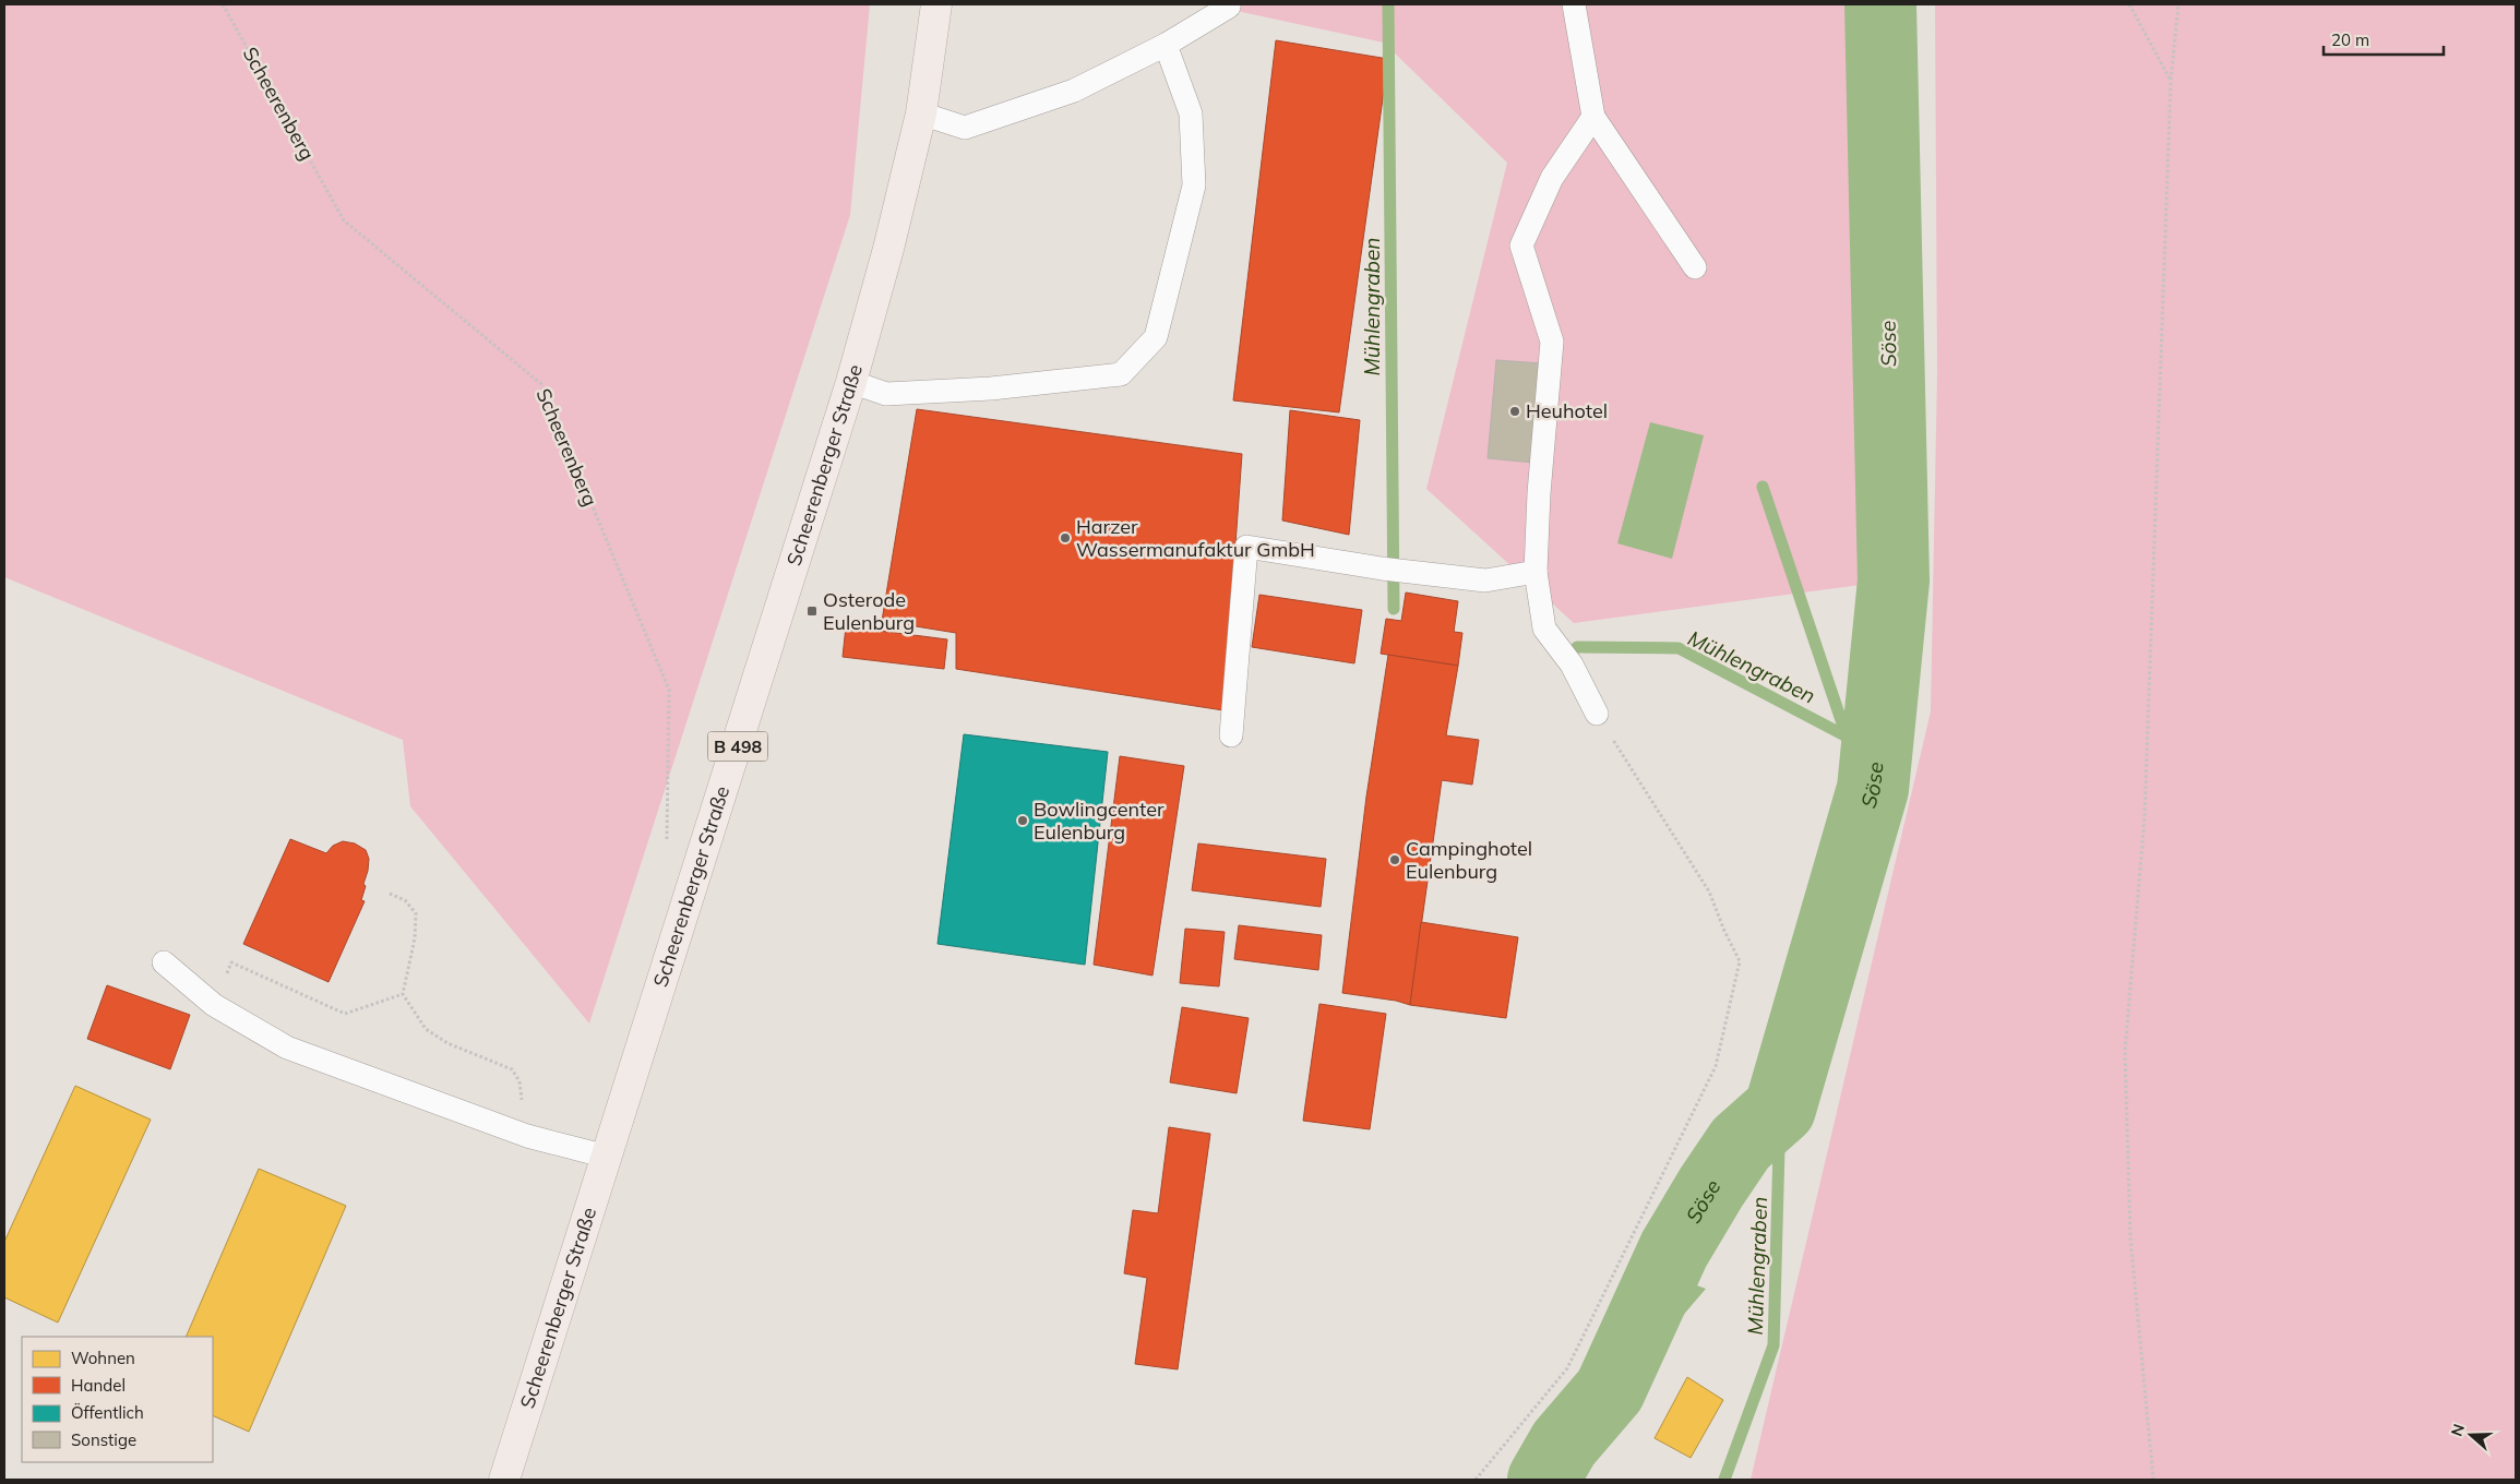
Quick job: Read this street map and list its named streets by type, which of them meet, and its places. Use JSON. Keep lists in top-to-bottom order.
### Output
{
  "streets": {
    "main road": ["Scheerenberger Straße", "B 498"],
    "path": ["Scheerenberg"]
  },
  "crossings": [
    ["Scheerenberg", "Scheerenberger Straße"]
  ],
  "water": ["Mühlengraben", "Söse"],
  "places": {
    "other": [
      "Heuhotel",
      "Harzer Wassermanufaktur GmbH",
      "Bowlingcenter Eulenburg",
      "Campinghotel Eulenburg"
    ],
    "transit": ["Osterode Eulenburg"]
  },
  "legend": [
    "Wohnen",
    "Handel",
    "Öffentlich",
    "Sonstige"
  ],
  "scale_bar": "20 m",
  "north": "left"
}
